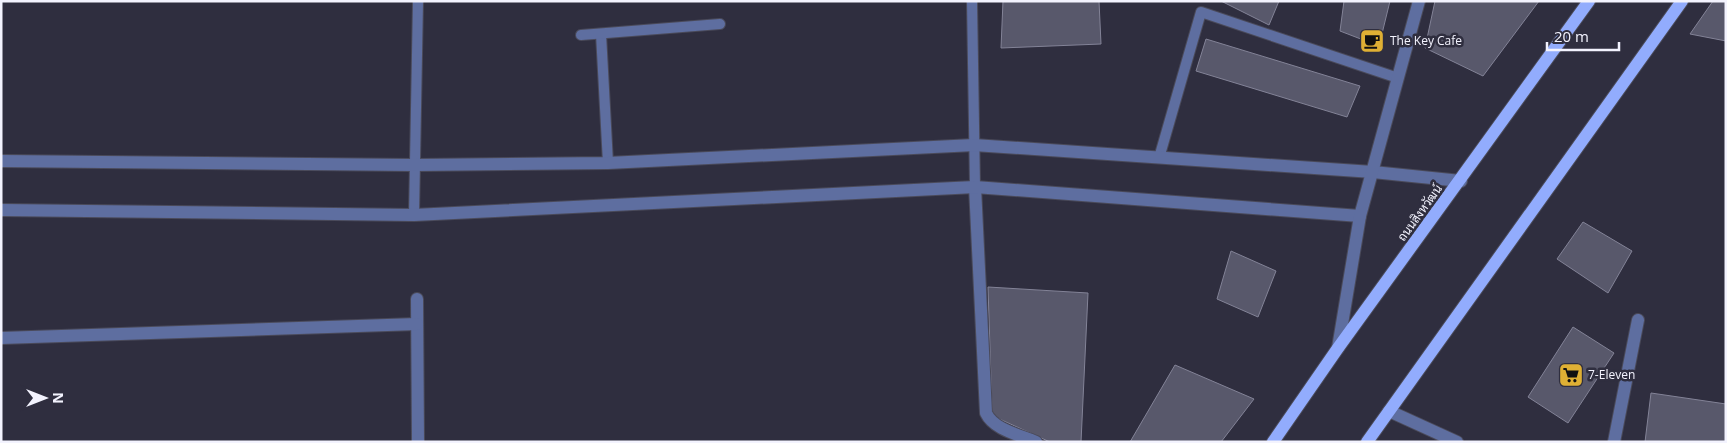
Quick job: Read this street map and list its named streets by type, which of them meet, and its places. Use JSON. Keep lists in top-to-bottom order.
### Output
{
  "streets": {
    "main road": ["ถนนสิงหวัฒน์"]
  },
  "places": {
    "cafe": ["The Key Cafe"],
    "supermarket": ["7-Eleven"]
  },
  "scale_bar": "20 m",
  "north": "right"
}
